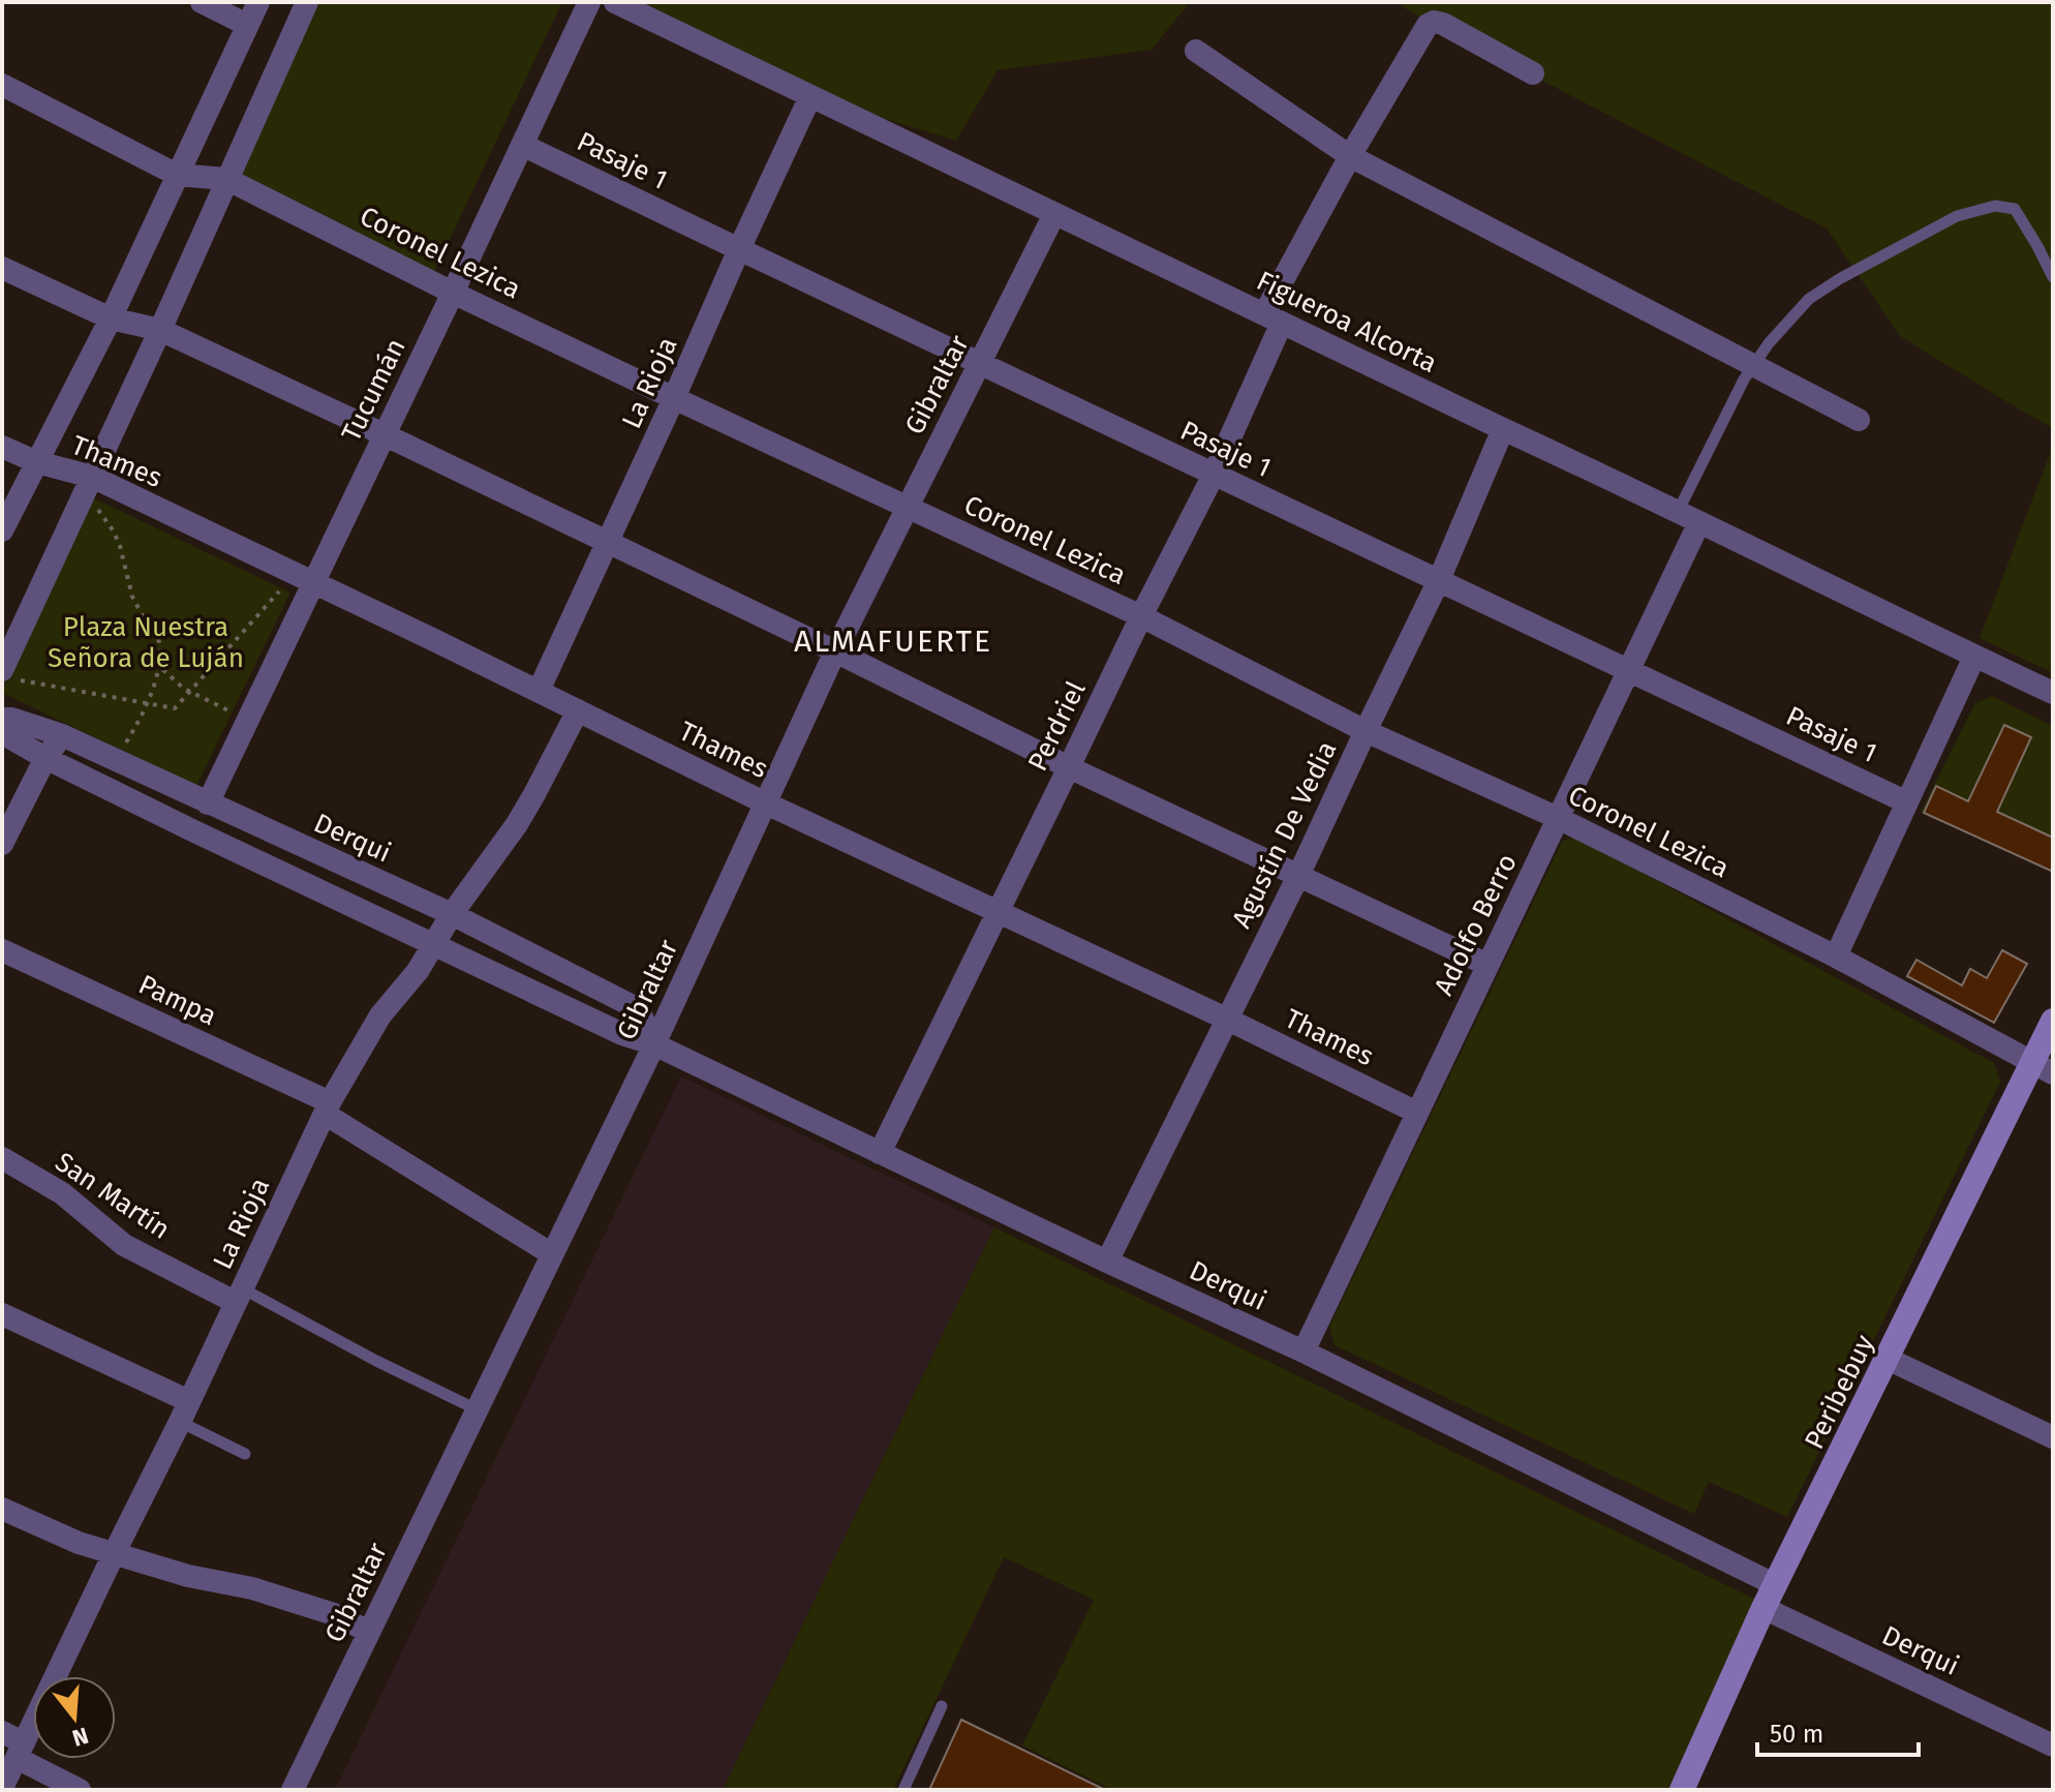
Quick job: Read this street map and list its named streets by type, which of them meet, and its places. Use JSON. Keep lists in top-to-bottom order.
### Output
{
  "streets": {
    "street": [
      "Pasaje 1",
      "Coronel Lezica",
      "Figueroa Alcorta",
      "La Rioja",
      "Gibraltar",
      "Tucumán",
      "Thames",
      "Perdriel",
      "Agustín De Vedia",
      "Derqui",
      "Adolfo Berro",
      "Pampa",
      "San Martín",
      "Peribebuy"
    ]
  },
  "crossings": [
    ["Pasaje 1", "La Rioja"],
    ["Pasaje 1", "Gibraltar"],
    ["Pasaje 1", "Tucumán"],
    ["Pasaje 1", "Perdriel"],
    ["Pasaje 1", "Agustín De Vedia"],
    ["Pasaje 1", "Adolfo Berro"],
    ["Coronel Lezica", "La Rioja"],
    ["Coronel Lezica", "Gibraltar"],
    ["Coronel Lezica", "Tucumán"],
    ["Coronel Lezica", "Perdriel"],
    ["Coronel Lezica", "Agustín De Vedia"],
    ["Coronel Lezica", "Adolfo Berro"],
    ["Coronel Lezica", "Peribebuy"],
    ["Figueroa Alcorta", "La Rioja"],
    ["Figueroa Alcorta", "Gibraltar"],
    ["Figueroa Alcorta", "Perdriel"],
    ["Figueroa Alcorta", "Agustín De Vedia"],
    ["Figueroa Alcorta", "Adolfo Berro"],
    ["La Rioja", "Thames"],
    ["La Rioja", "Derqui"],
    ["La Rioja", "Pampa"],
    ["La Rioja", "San Martín"],
    ["Gibraltar", "Thames"],
    ["Gibraltar", "Derqui"],
    ["Gibraltar", "Pampa"],
    ["Tucumán", "Thames"],
    ["Tucumán", "Derqui"],
    ["Thames", "Perdriel"],
    ["Thames", "Agustín De Vedia"],
    ["Thames", "Adolfo Berro"],
    ["Perdriel", "Derqui"],
    ["Agustín De Vedia", "Derqui"],
    ["Derqui", "Adolfo Berro"],
    ["Derqui", "Peribebuy"]
  ],
  "districts": ["ALMAFUERTE"],
  "parks": ["Plaza Nuestra Señora de Luján"],
  "scale_bar": "50 m",
  "north": "bottom"
}
